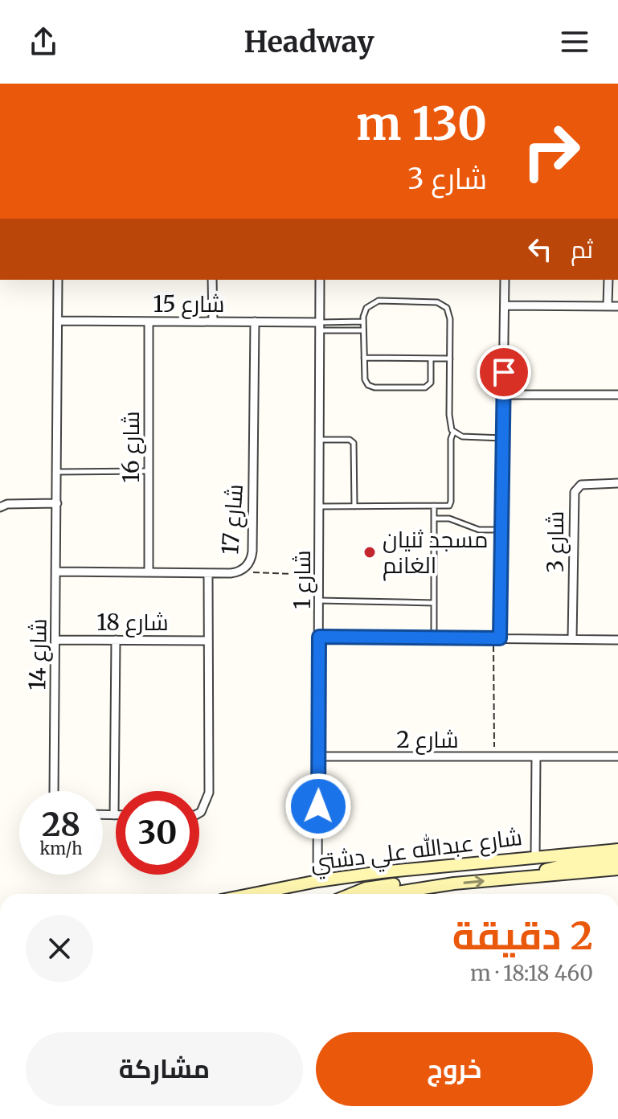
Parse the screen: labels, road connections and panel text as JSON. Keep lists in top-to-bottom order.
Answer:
{
  "streets": {
    "main road": ["شارع عبدالله علي دشتي"],
    "street": [
      "شارع 15",
      "شارع 16",
      "شارع 17",
      "شارع 3",
      "شارع 1",
      "شارع 18",
      "شارع 14",
      "شارع 2"
    ]
  },
  "crossings": [
    ["شارع 15", "شارع 16"],
    ["شارع 15", "شارع 17"],
    ["شارع 15", "شارع 1"],
    ["شارع 15", "شارع 14"],
    ["شارع 16", "شارع 17"],
    ["شارع 17", "شارع 14"],
    ["شارع 1", "شارع 2"],
    ["شارع 1", "شارع عبدالله علي دشتي"],
    ["شارع 18", "شارع 14"]
  ],
  "places": ["مسجد ثنيان الغانم"],
  "page": {
    "header": "Headway",
    "turn": ["130 m", "شارع 3"],
    "then": "ثم",
    "speed": "28 km/h",
    "limit": "30",
    "heading": ["2 دقيقة", "460 m · 18:18"],
    "buttons": ["خروج", "مشاركة"]
  }
}
